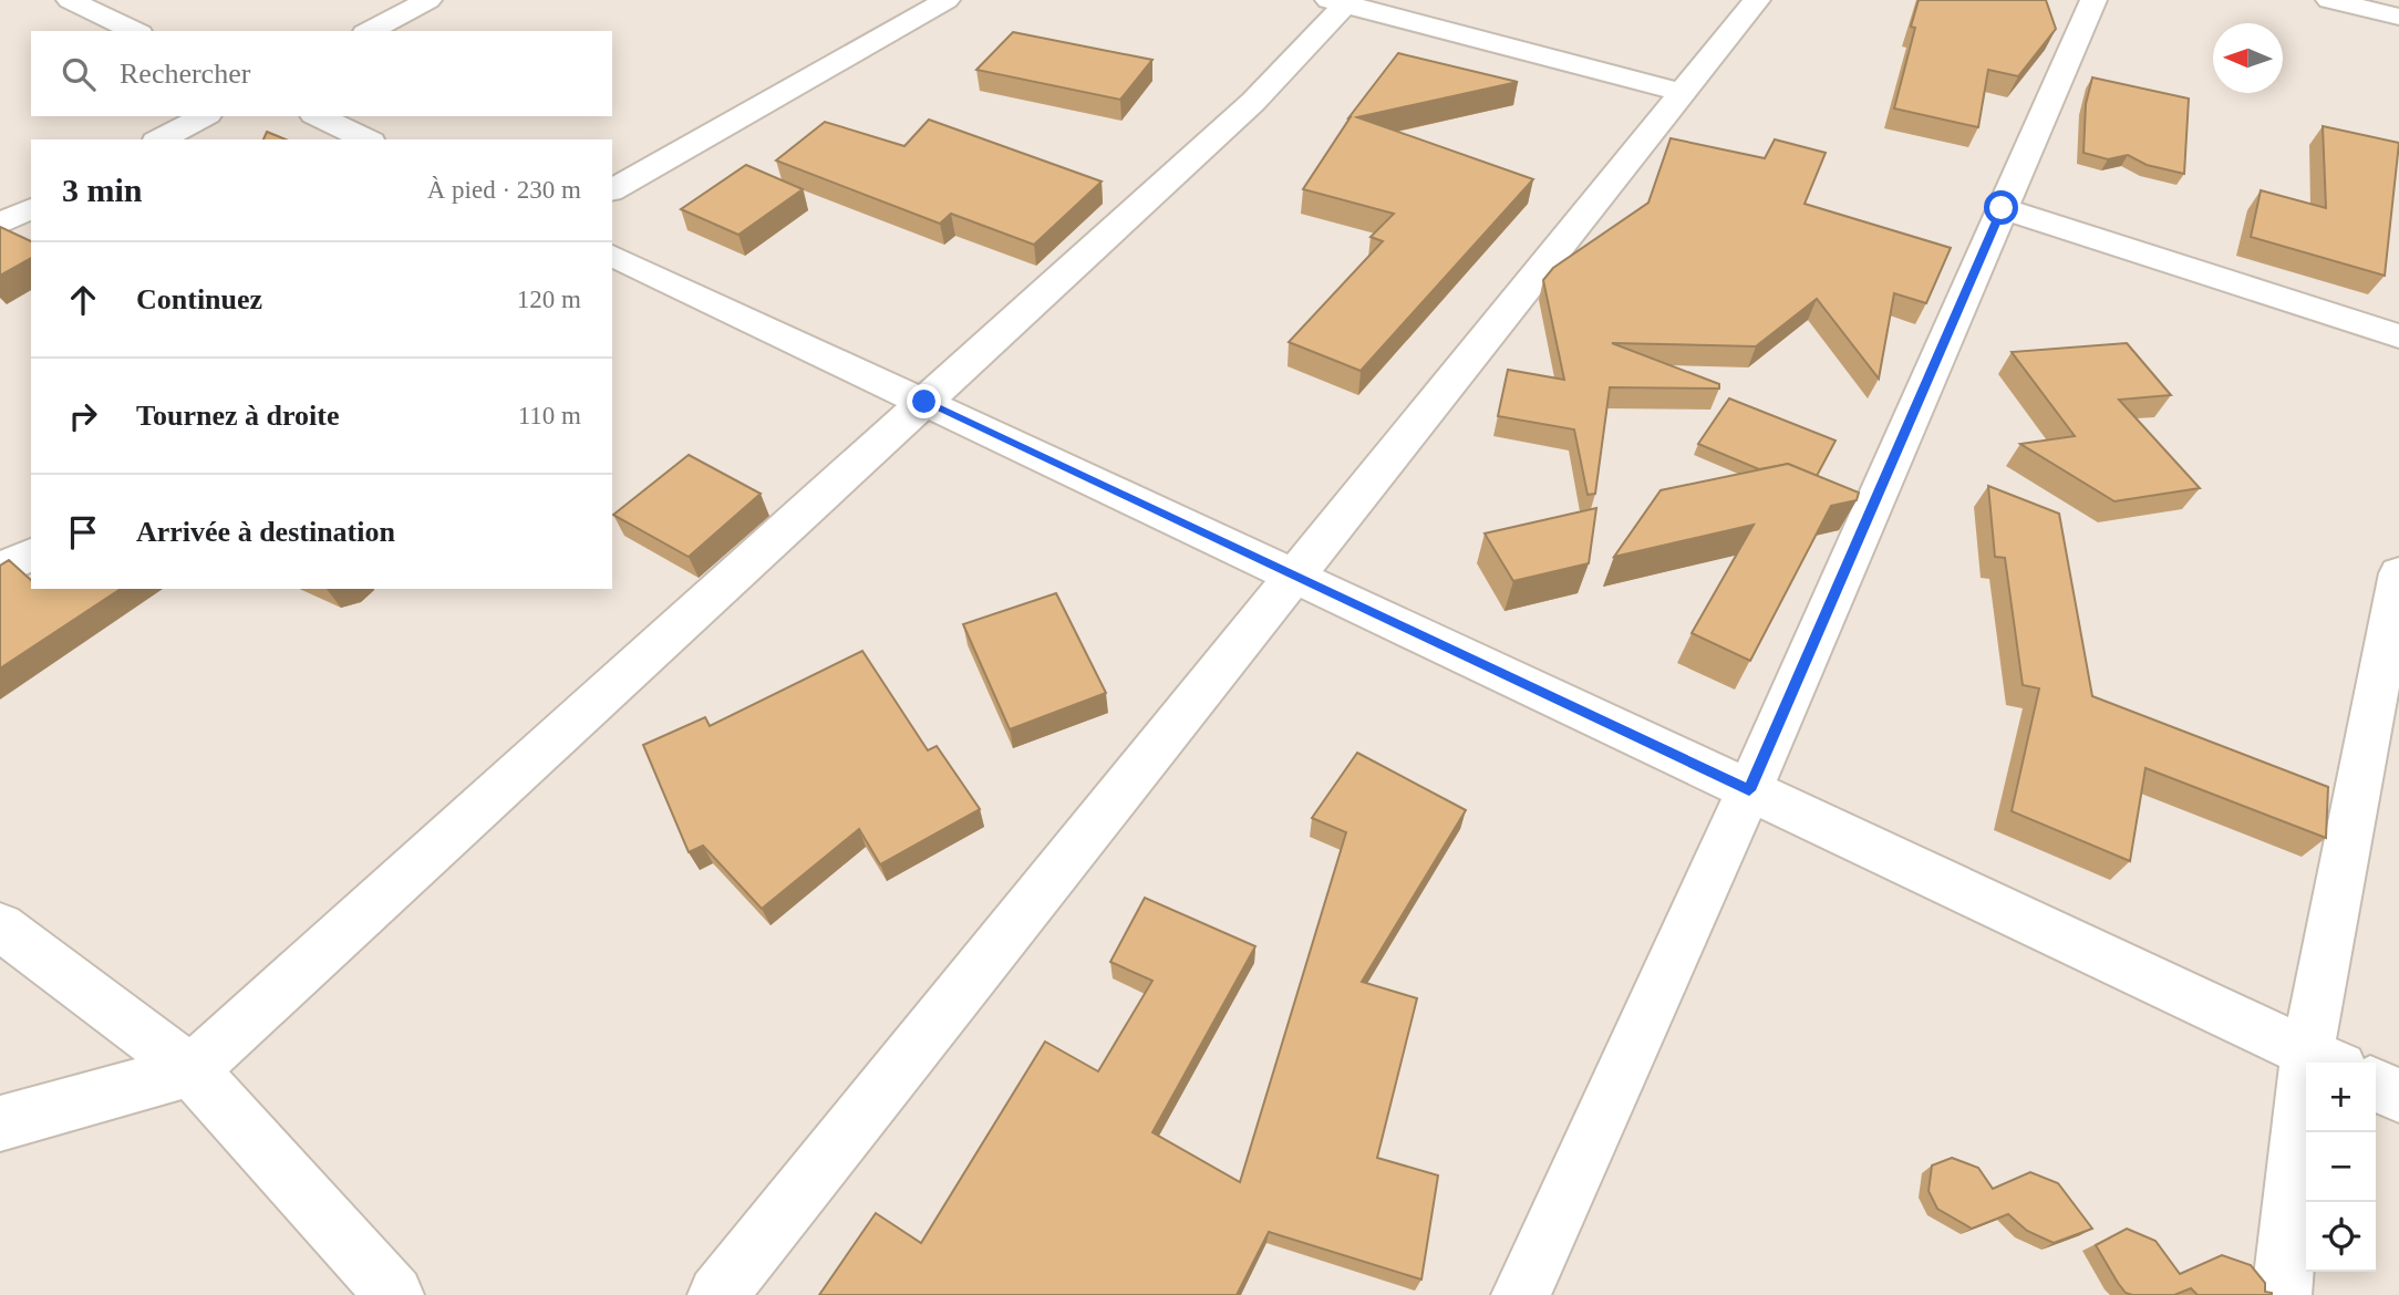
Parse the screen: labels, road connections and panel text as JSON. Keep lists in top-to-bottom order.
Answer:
{
  "north": "left",
  "page": {
    "search": "Rechercher",
    "heading": ["3 min", "À pied · 230 m"],
    "list": [
      ["Continuez", "120 m"],
      ["Tournez à droite", "110 m"],
      "Arrivée à destination"
    ],
    "map_buttons": ["+", "−"]
  }
}
